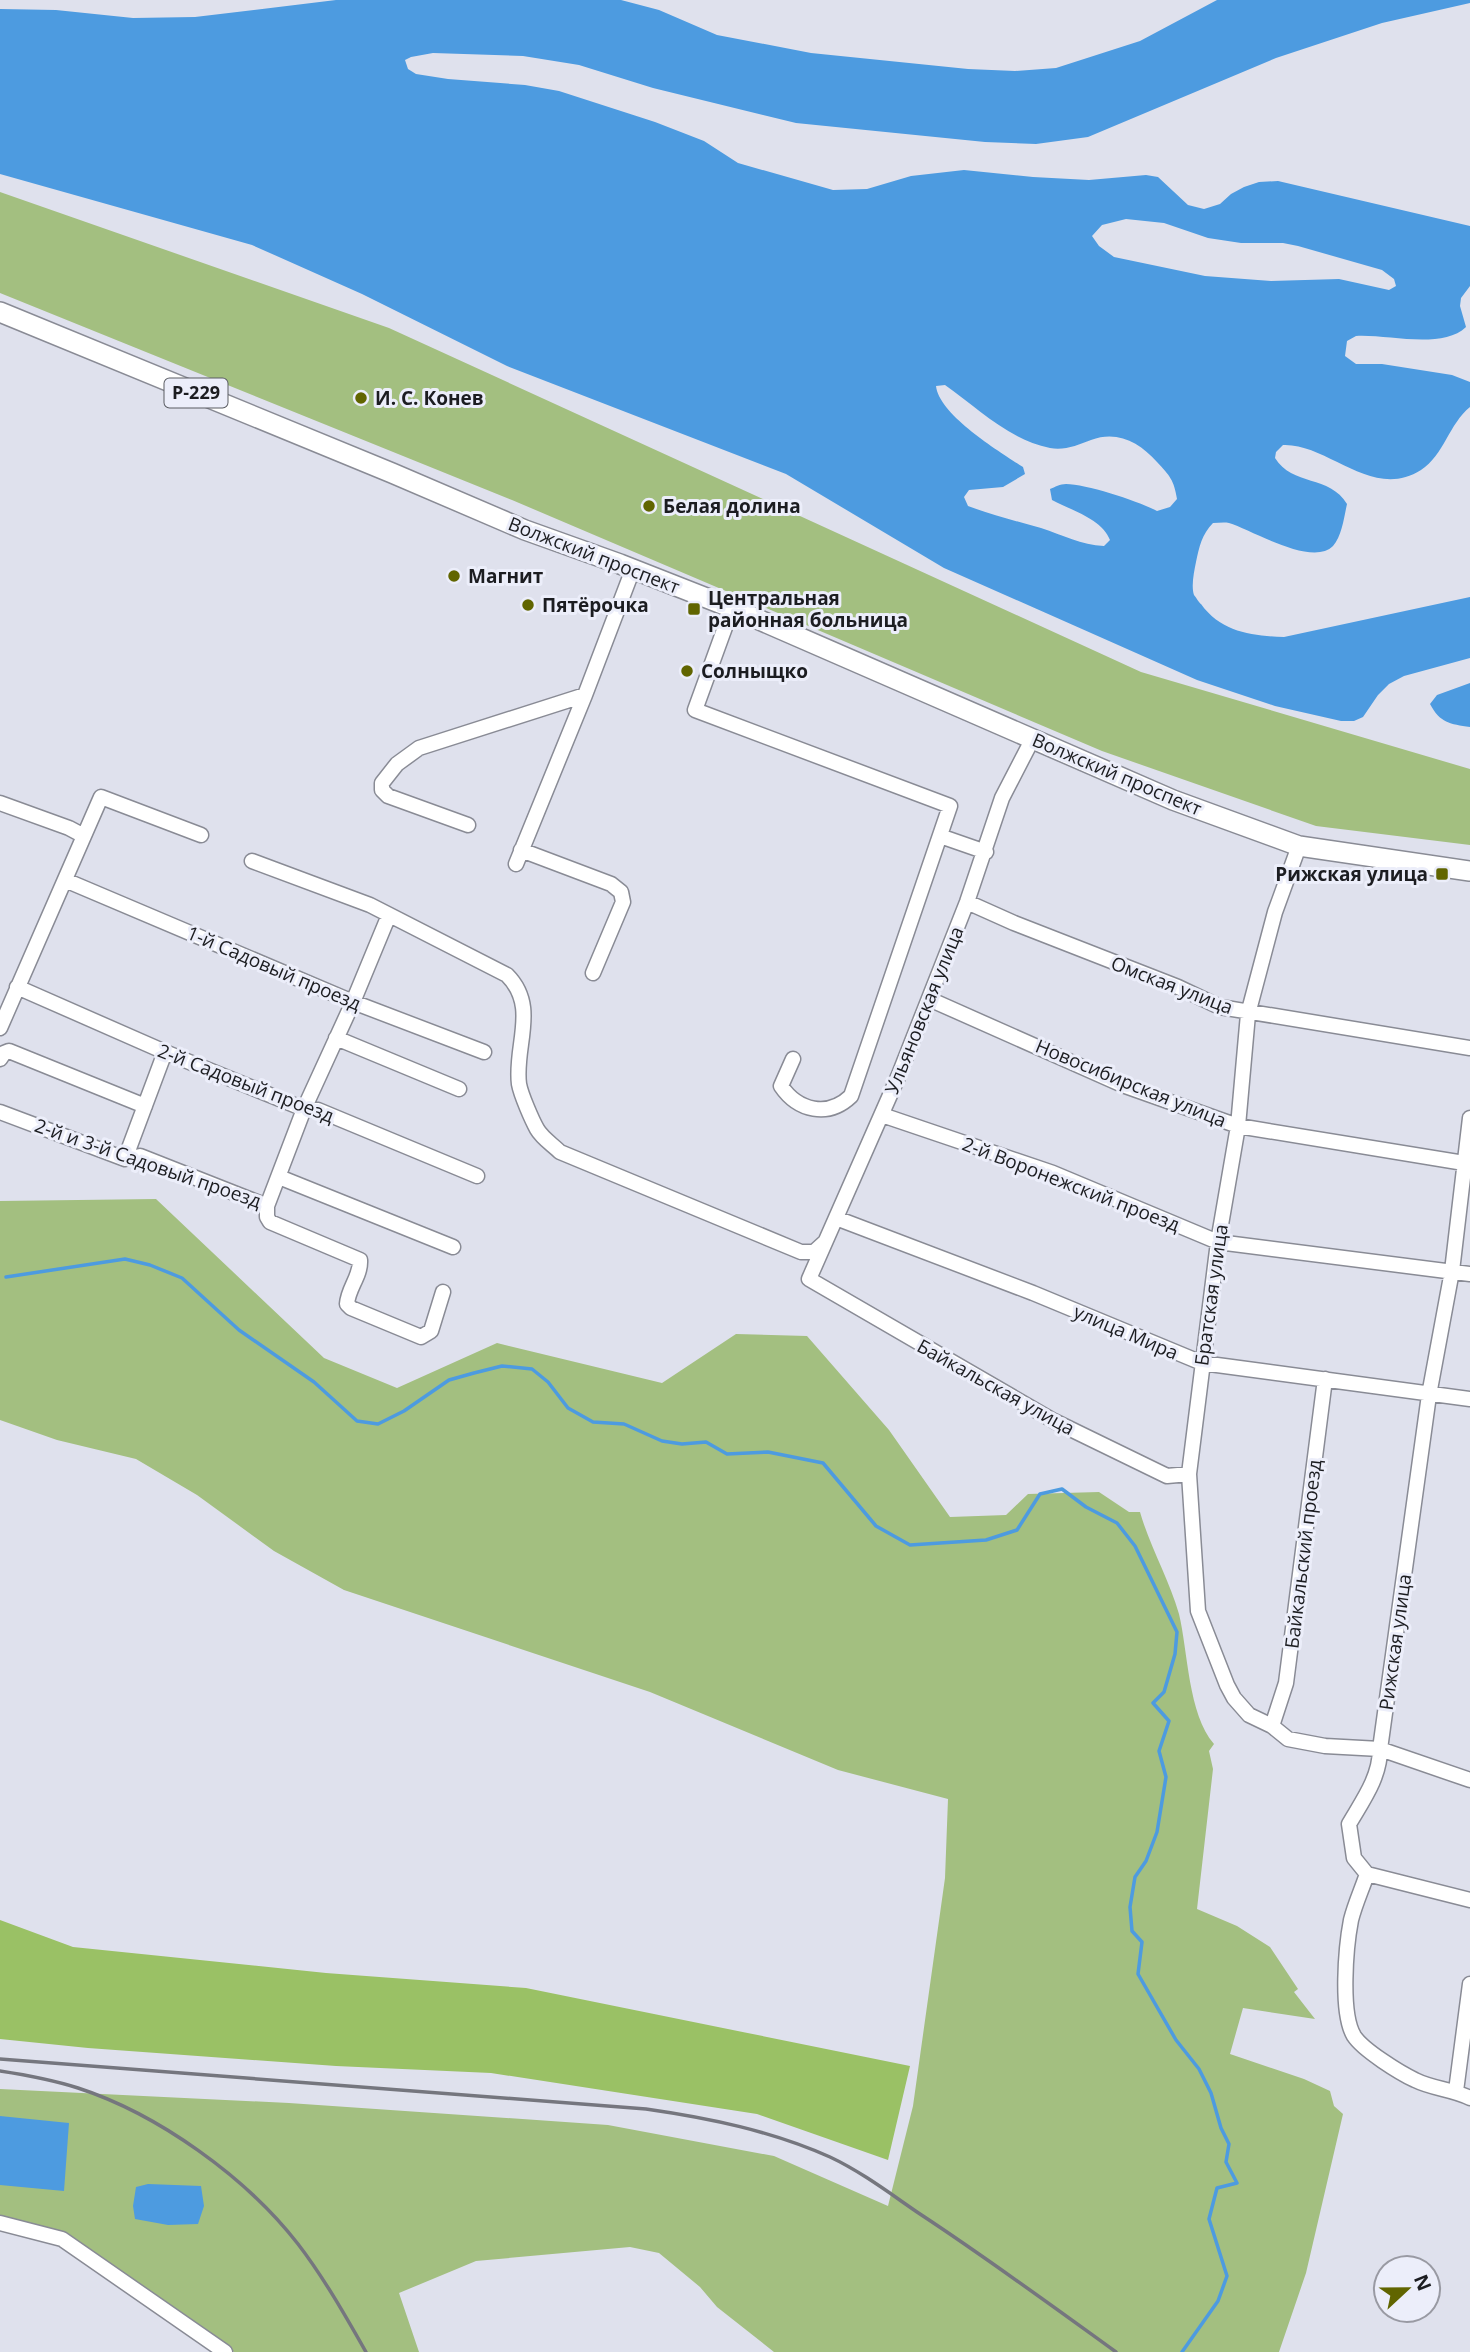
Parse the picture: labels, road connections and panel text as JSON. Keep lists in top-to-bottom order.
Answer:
{
  "streets": {
    "main road": ["Р-229", "Волжский проспект"],
    "street": [
      "1-й Садовый проезд",
      "Омская улица",
      "Ульяновская улица",
      "2-й Садовый проезд",
      "Новосибирская улица",
      "2-й и 3-й Садовый проезд",
      "2-й Воронежский проезд",
      "Братская улица",
      "улица Мира",
      "Байкальская улица",
      "Байкальский проезд",
      "Рижская улица"
    ]
  },
  "crossings": [
    ["Волжский проспект", "Ульяновская улица"],
    ["Волжский проспект", "Братская улица"],
    ["1-й Садовый проезд", "2-й и 3-й Садовый проезд"],
    ["Омская улица", "Ульяновская улица"],
    ["Омская улица", "Братская улица"],
    ["Ульяновская улица", "Новосибирская улица"],
    ["Ульяновская улица", "2-й Воронежский проезд"],
    ["Ульяновская улица", "улица Мира"],
    ["Ульяновская улица", "Байкальская улица"],
    ["2-й Садовый проезд", "2-й и 3-й Садовый проезд"],
    ["Новосибирская улица", "Братская улица"],
    ["Новосибирская улица", "Рижская улица"],
    ["2-й Воронежский проезд", "Братская улица"],
    ["2-й Воронежский проезд", "Рижская улица"],
    ["Братская улица", "улица Мира"],
    ["Братская улица", "Байкальская улица"],
    ["Братская улица", "Байкальский проезд"],
    ["улица Мира", "Байкальский проезд"],
    ["улица Мира", "Рижская улица"]
  ],
  "places": {
    "other": [
      "И. С. Конев",
      "Белая долина",
      "Магнит",
      "Пятёрочка",
      "Солныщко"
    ],
    "transit": ["Центральная районная больница", "Рижская улица"]
  },
  "north": "right"
}
